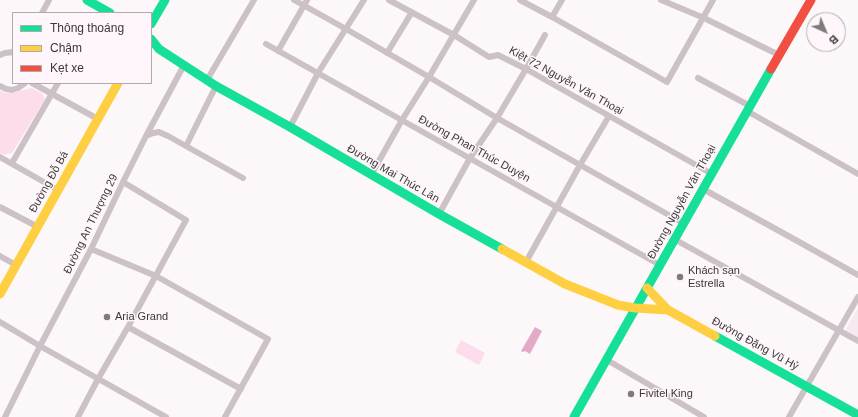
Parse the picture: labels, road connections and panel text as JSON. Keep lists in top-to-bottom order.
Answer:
{
  "streets": {
    "street": [
      "Kiệt 72 Nguyễn Văn Thoại",
      "Đường Phan Thúc Duyện",
      "Đường Mai Thúc Lân",
      "Đường Đỗ Bá",
      "Đường Nguyễn Văn Thoại",
      "Đường An Thượng 29",
      "Đường Đặng Vũ Hỷ"
    ]
  },
  "crossings": [
    ["Kiệt 72 Nguyễn Văn Thoại", "Đường Nguyễn Văn Thoại"],
    ["Đường Phan Thúc Duyện", "Đường Nguyễn Văn Thoại"],
    ["Đường Mai Thúc Lân", "Đường Nguyễn Văn Thoại"],
    ["Đường Mai Thúc Lân", "Đường An Thượng 29"],
    ["Đường Mai Thúc Lân", "Đường Đặng Vũ Hỷ"],
    ["Đường Nguyễn Văn Thoại", "Đường Đặng Vũ Hỷ"]
  ],
  "places": ["Khách sạn Estrella", "Aria Grand", "Fivitel King"],
  "legend": ["Thông thoáng", "Chậm", "Kẹt xe"],
  "north": "bottom right"
}
